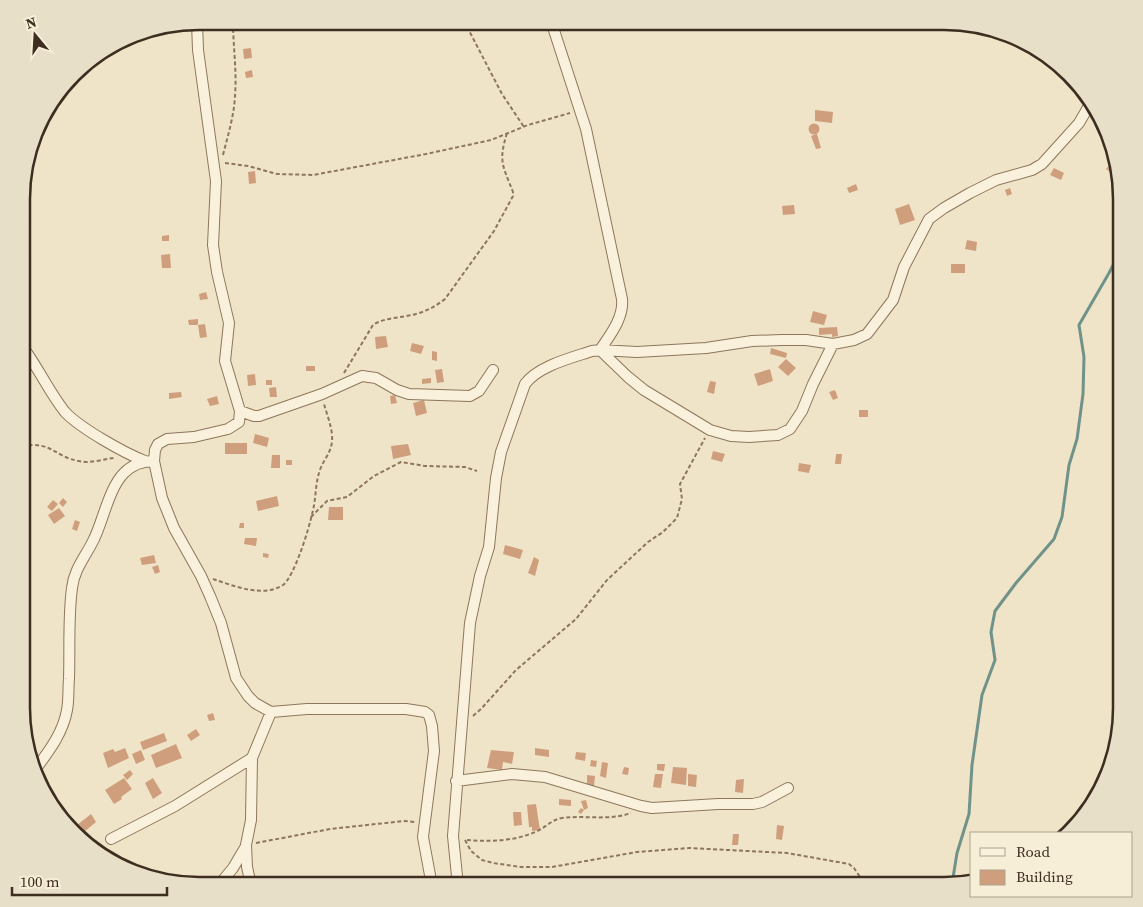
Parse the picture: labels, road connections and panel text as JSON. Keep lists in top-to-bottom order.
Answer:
{
  "legend": ["Road", "Building"],
  "scale_bar": "100 m",
  "north": "top"
}
